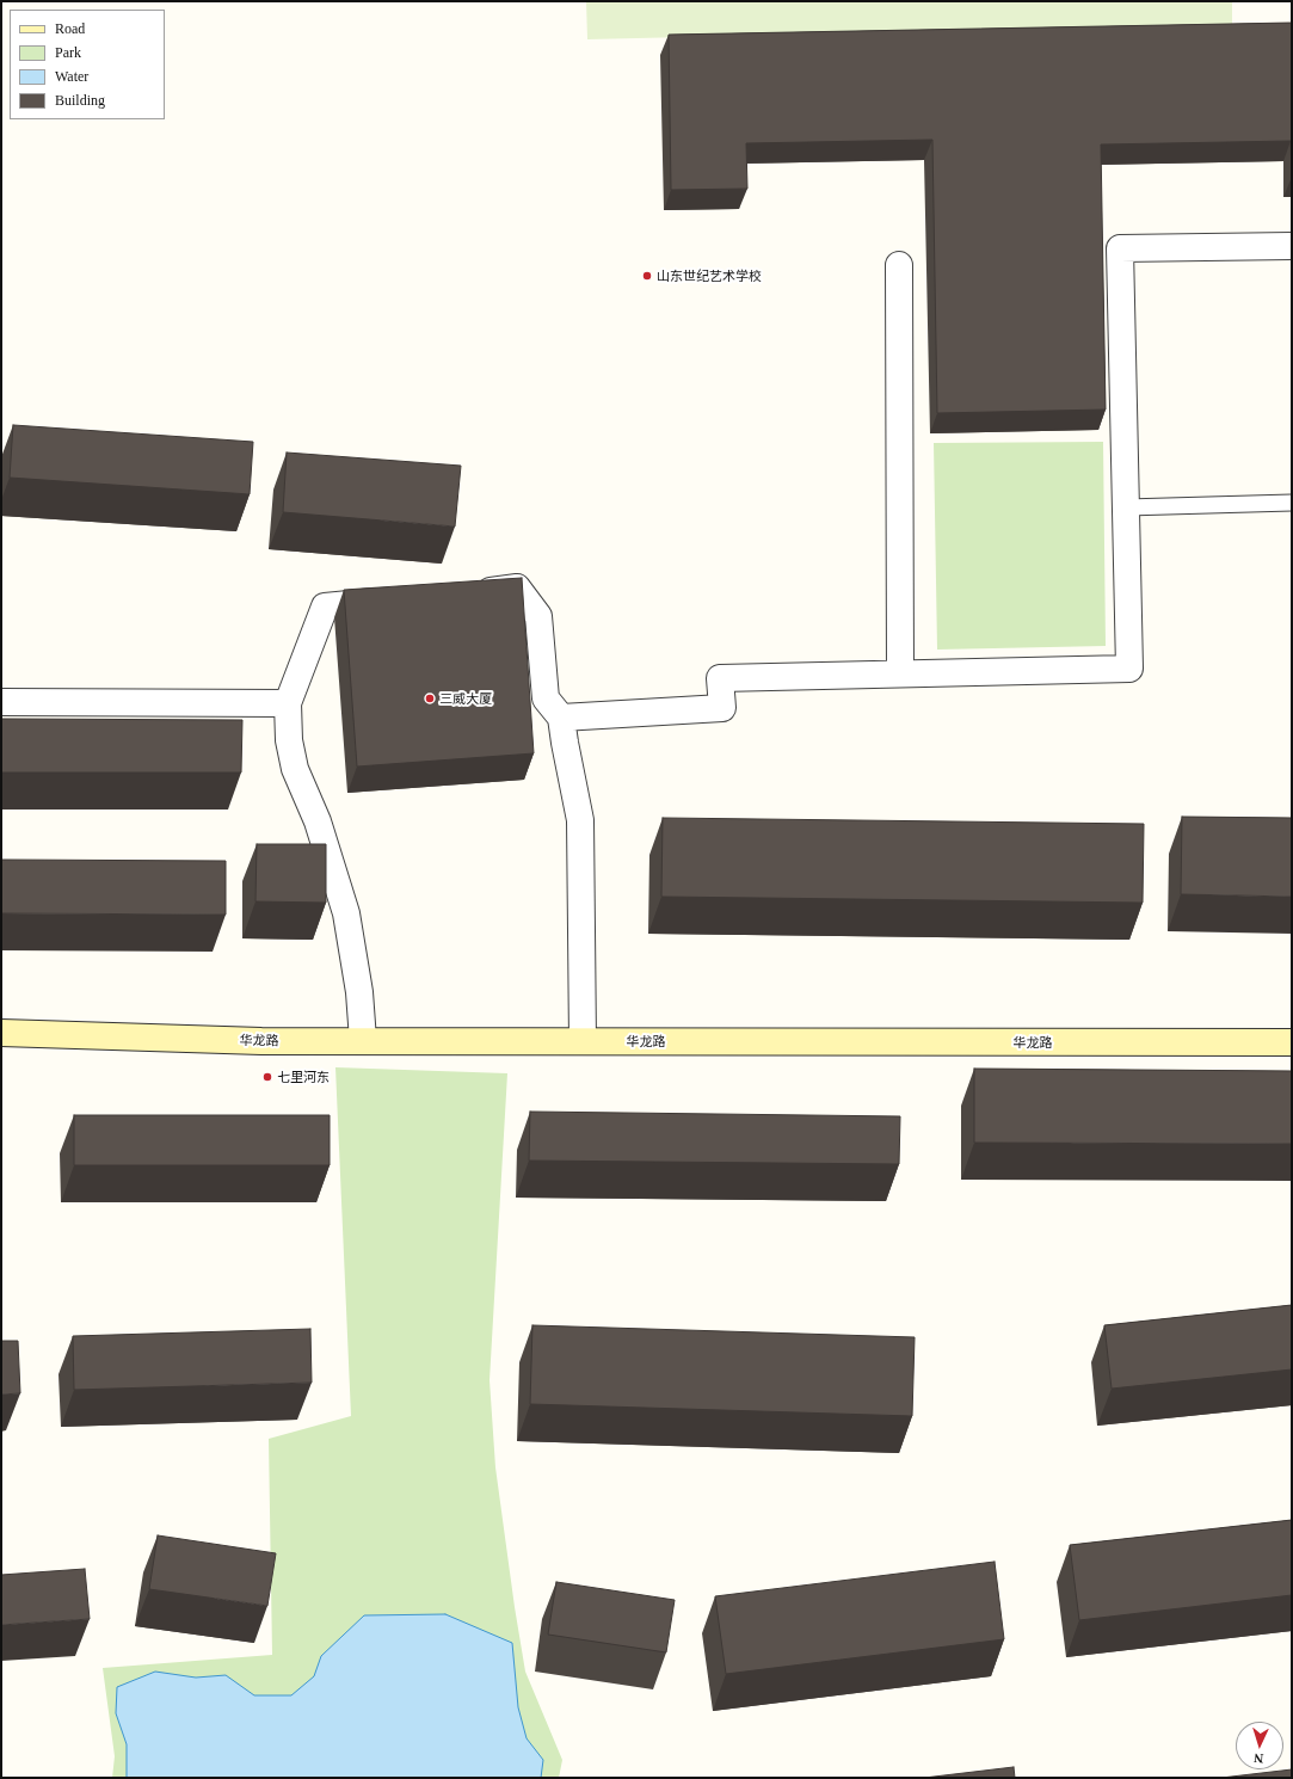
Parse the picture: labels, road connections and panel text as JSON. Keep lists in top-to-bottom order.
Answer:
{
  "streets": {
    "main road": ["华龙路"]
  },
  "places": ["山东世纪艺术学校", "三威大厦", "七里河东"],
  "legend": [
    "Road",
    "Park",
    "Water",
    "Building"
  ],
  "north": "bottom"
}
